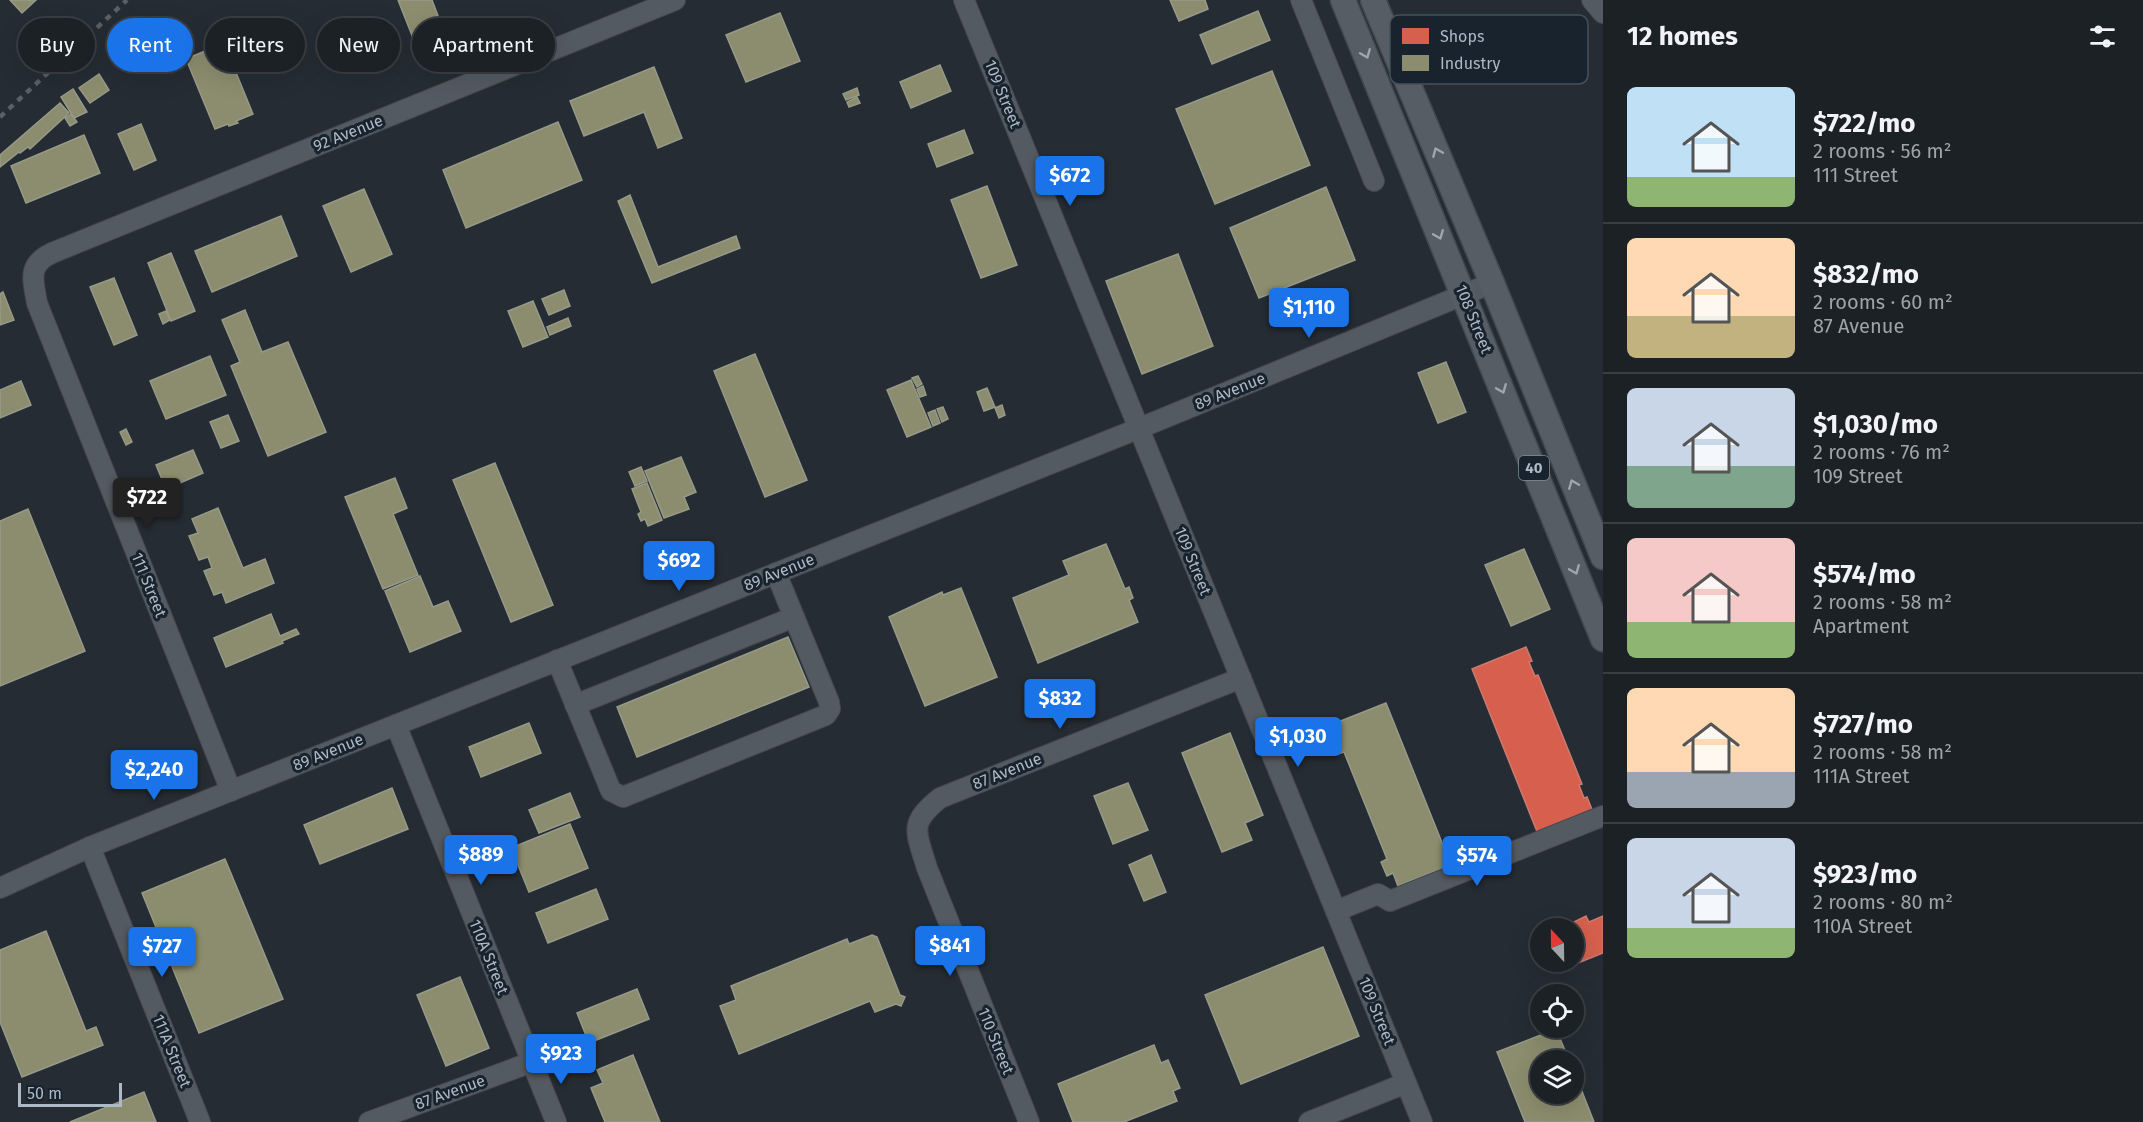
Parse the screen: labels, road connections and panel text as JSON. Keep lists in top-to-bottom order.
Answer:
{
  "streets": {
    "main road": ["108 Street", "40"],
    "street": [
      "109 Street",
      "92 Avenue",
      "89 Avenue",
      "111 Street",
      "87 Avenue",
      "110A Street",
      "110 Street",
      "111A Street"
    ]
  },
  "crossings": [
    ["109 Street", "89 Avenue"],
    ["109 Street", "87 Avenue"],
    ["92 Avenue", "111 Street"],
    ["108 Street", "89 Avenue"],
    ["89 Avenue", "111 Street"],
    ["89 Avenue", "110A Street"],
    ["89 Avenue", "111A Street"],
    ["87 Avenue", "110A Street"],
    ["87 Avenue", "110 Street"]
  ],
  "legend": ["Shops", "Industry"],
  "scale_bar": "50 m",
  "north": "top",
  "page": {
    "heading": "12 homes",
    "chip": [
      "Buy",
      "Rent",
      "Filters",
      "New",
      "Apartment"
    ],
    "list": [
      {
        "name": "$722/mo",
        "note": "2 rooms · 56 m² · 111 Street"
      },
      {
        "name": "$832/mo",
        "note": "2 rooms · 60 m² · 87 Avenue"
      },
      {
        "name": "$1,030/mo",
        "note": "2 rooms · 76 m² · 109 Street"
      },
      {
        "name": "$574/mo",
        "note": "2 rooms · 58 m² · Apartment"
      },
      {
        "name": "$727/mo",
        "note": "2 rooms · 58 m² · 111A Street"
      },
      {
        "name": "$923/mo",
        "note": "2 rooms · 80 m² · 110A Street"
      }
    ],
    "price": [
      "$672",
      "$1,110",
      "$722",
      "$692",
      "$832",
      "$1,030",
      "$2,240",
      "$889",
      "$574",
      "$841",
      "$727",
      "$923"
    ],
    "scale": "50 m"
  }
}
